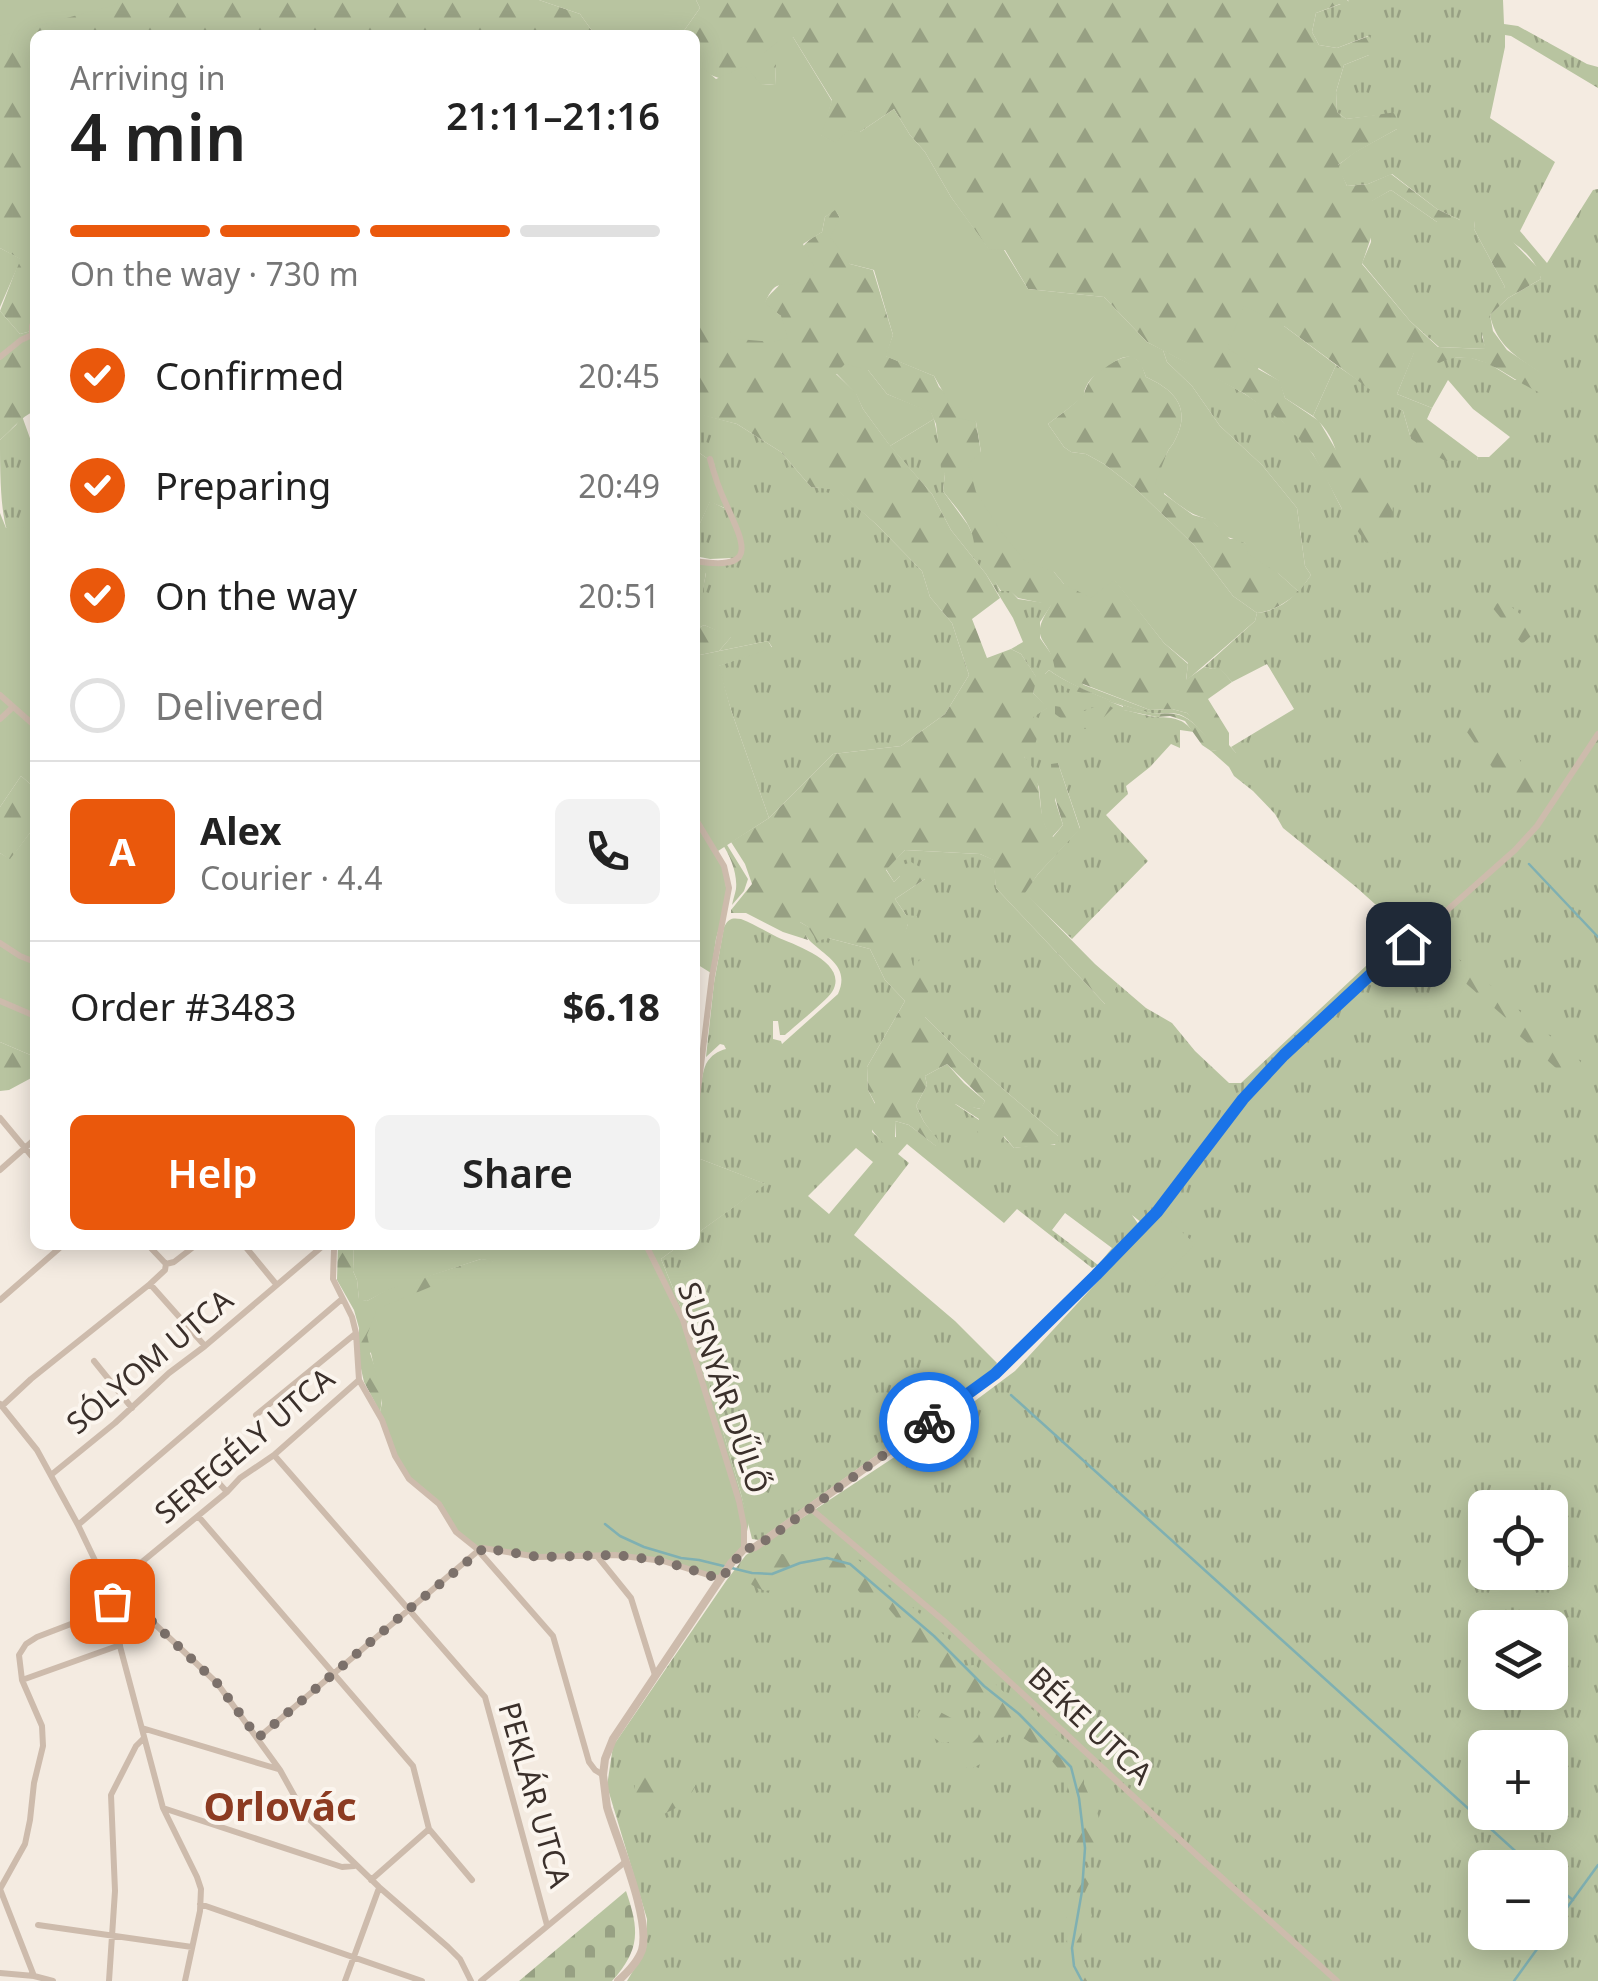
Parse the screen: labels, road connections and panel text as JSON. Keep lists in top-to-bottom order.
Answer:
{
  "streets": {
    "street": [
      "SÓLYOM UTCA",
      "SUSNYÁR DŰLŐ",
      "SEREGÉLY UTCA",
      "BÉKE UTCA",
      "PEKLÁR UTCA"
    ]
  },
  "crossings": [
    ["SEREGÉLY UTCA", "PEKLÁR UTCA"]
  ],
  "districts": ["Orlovác"],
  "page": {
    "heading": ["4 min", "Arriving in", "21:11–21:16"],
    "panel": [
      "Alex",
      "Courier · 4.4",
      "Order #3483",
      "$6.18"
    ],
    "bar": "On the way · 730 m",
    "list": [
      ["Confirmed", "20:45"],
      ["Preparing", "20:49"],
      ["On the way", "20:51"],
      "Delivered"
    ],
    "round": "A",
    "buttons": ["Help", "Share"],
    "map_buttons": ["+", "−"]
  }
}
